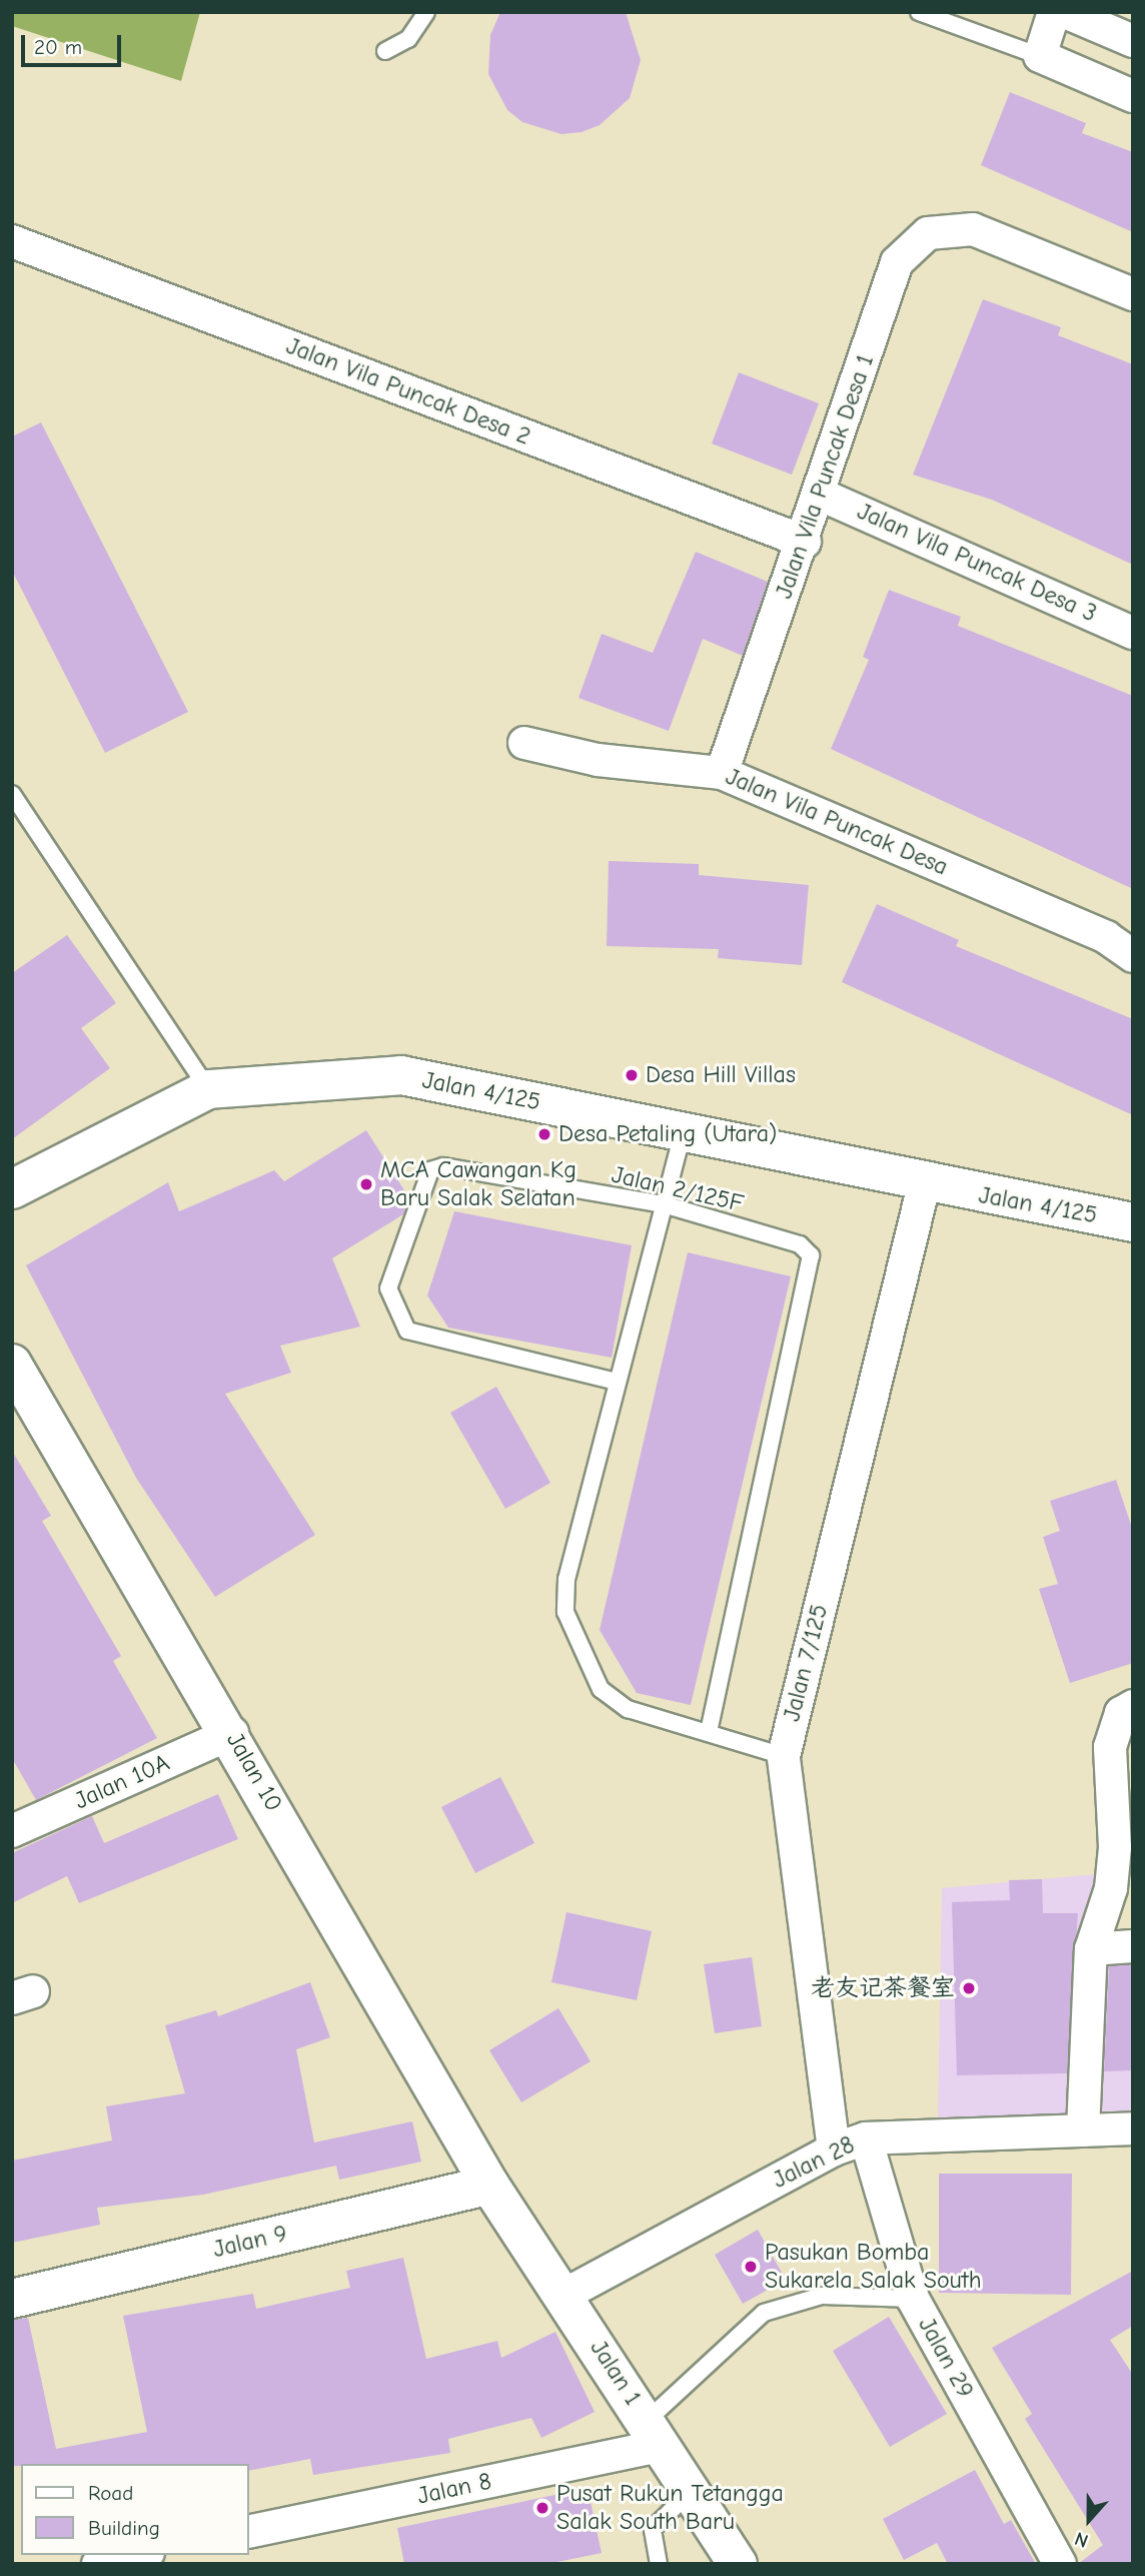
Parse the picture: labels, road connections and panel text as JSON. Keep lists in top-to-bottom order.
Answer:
{
  "streets": {
    "street": [
      "Jalan Vila Puncak Desa 2",
      "Jalan Vila Puncak Desa 1",
      "Jalan Vila Puncak Desa 3",
      "Jalan Vila Puncak Desa",
      "Jalan 4/125",
      "Jalan 7/125",
      "Jalan 10",
      "Jalan 10A",
      "Jalan 28",
      "Jalan 9",
      "Jalan 29",
      "Jalan 1",
      "Jalan 8"
    ],
    "lane": ["Jalan 2/125F"]
  },
  "crossings": [
    ["Jalan Vila Puncak Desa 2", "Jalan Vila Puncak Desa 1"],
    ["Jalan Vila Puncak Desa 1", "Jalan Vila Puncak Desa 3"],
    ["Jalan Vila Puncak Desa 1", "Jalan Vila Puncak Desa"],
    ["Jalan 4/125", "Jalan 7/125"],
    ["Jalan 7/125", "Jalan 28"],
    ["Jalan 10", "Jalan 10A"],
    ["Jalan 10", "Jalan 9"],
    ["Jalan 10", "Jalan 1"],
    ["Jalan 28", "Jalan 29"],
    ["Jalan 28", "Jalan 1"],
    ["Jalan 9", "Jalan 1"],
    ["Jalan 1", "Jalan 8"]
  ],
  "places": [
    "Desa Hill Villas",
    "Desa Petaling (Utara)",
    "MCA Cawangan Kg Baru Salak Selatan",
    "老友记茶餐室",
    "Pasukan Bomba Sukarela Salak South",
    "Pusat Rukun Tetangga Salak South Baru"
  ],
  "legend": ["Road", "Building"],
  "scale_bar": "20 m",
  "north": "bottom"
}
